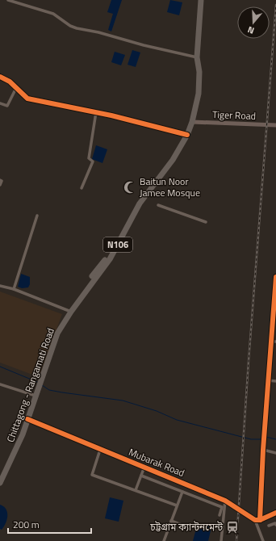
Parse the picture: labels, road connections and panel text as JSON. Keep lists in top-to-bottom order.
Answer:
{
  "streets": {
    "highway": ["N106", "Chittagong - Rangamati Road"],
    "street": ["Tiger Road", "Mubarak Road"]
  },
  "crossings": [
    ["Tiger Road", "Chittagong - Rangamati Road"],
    ["Chittagong - Rangamati Road", "Mubarak Road"]
  ],
  "places": {
    "mosque": ["Baitun Noor Jamee Mosque"],
    "station": ["চট্টগ্রাম ক্যান্টনমেন্ট"]
  },
  "scale_bar": "200 m",
  "north": "bottom"
}
